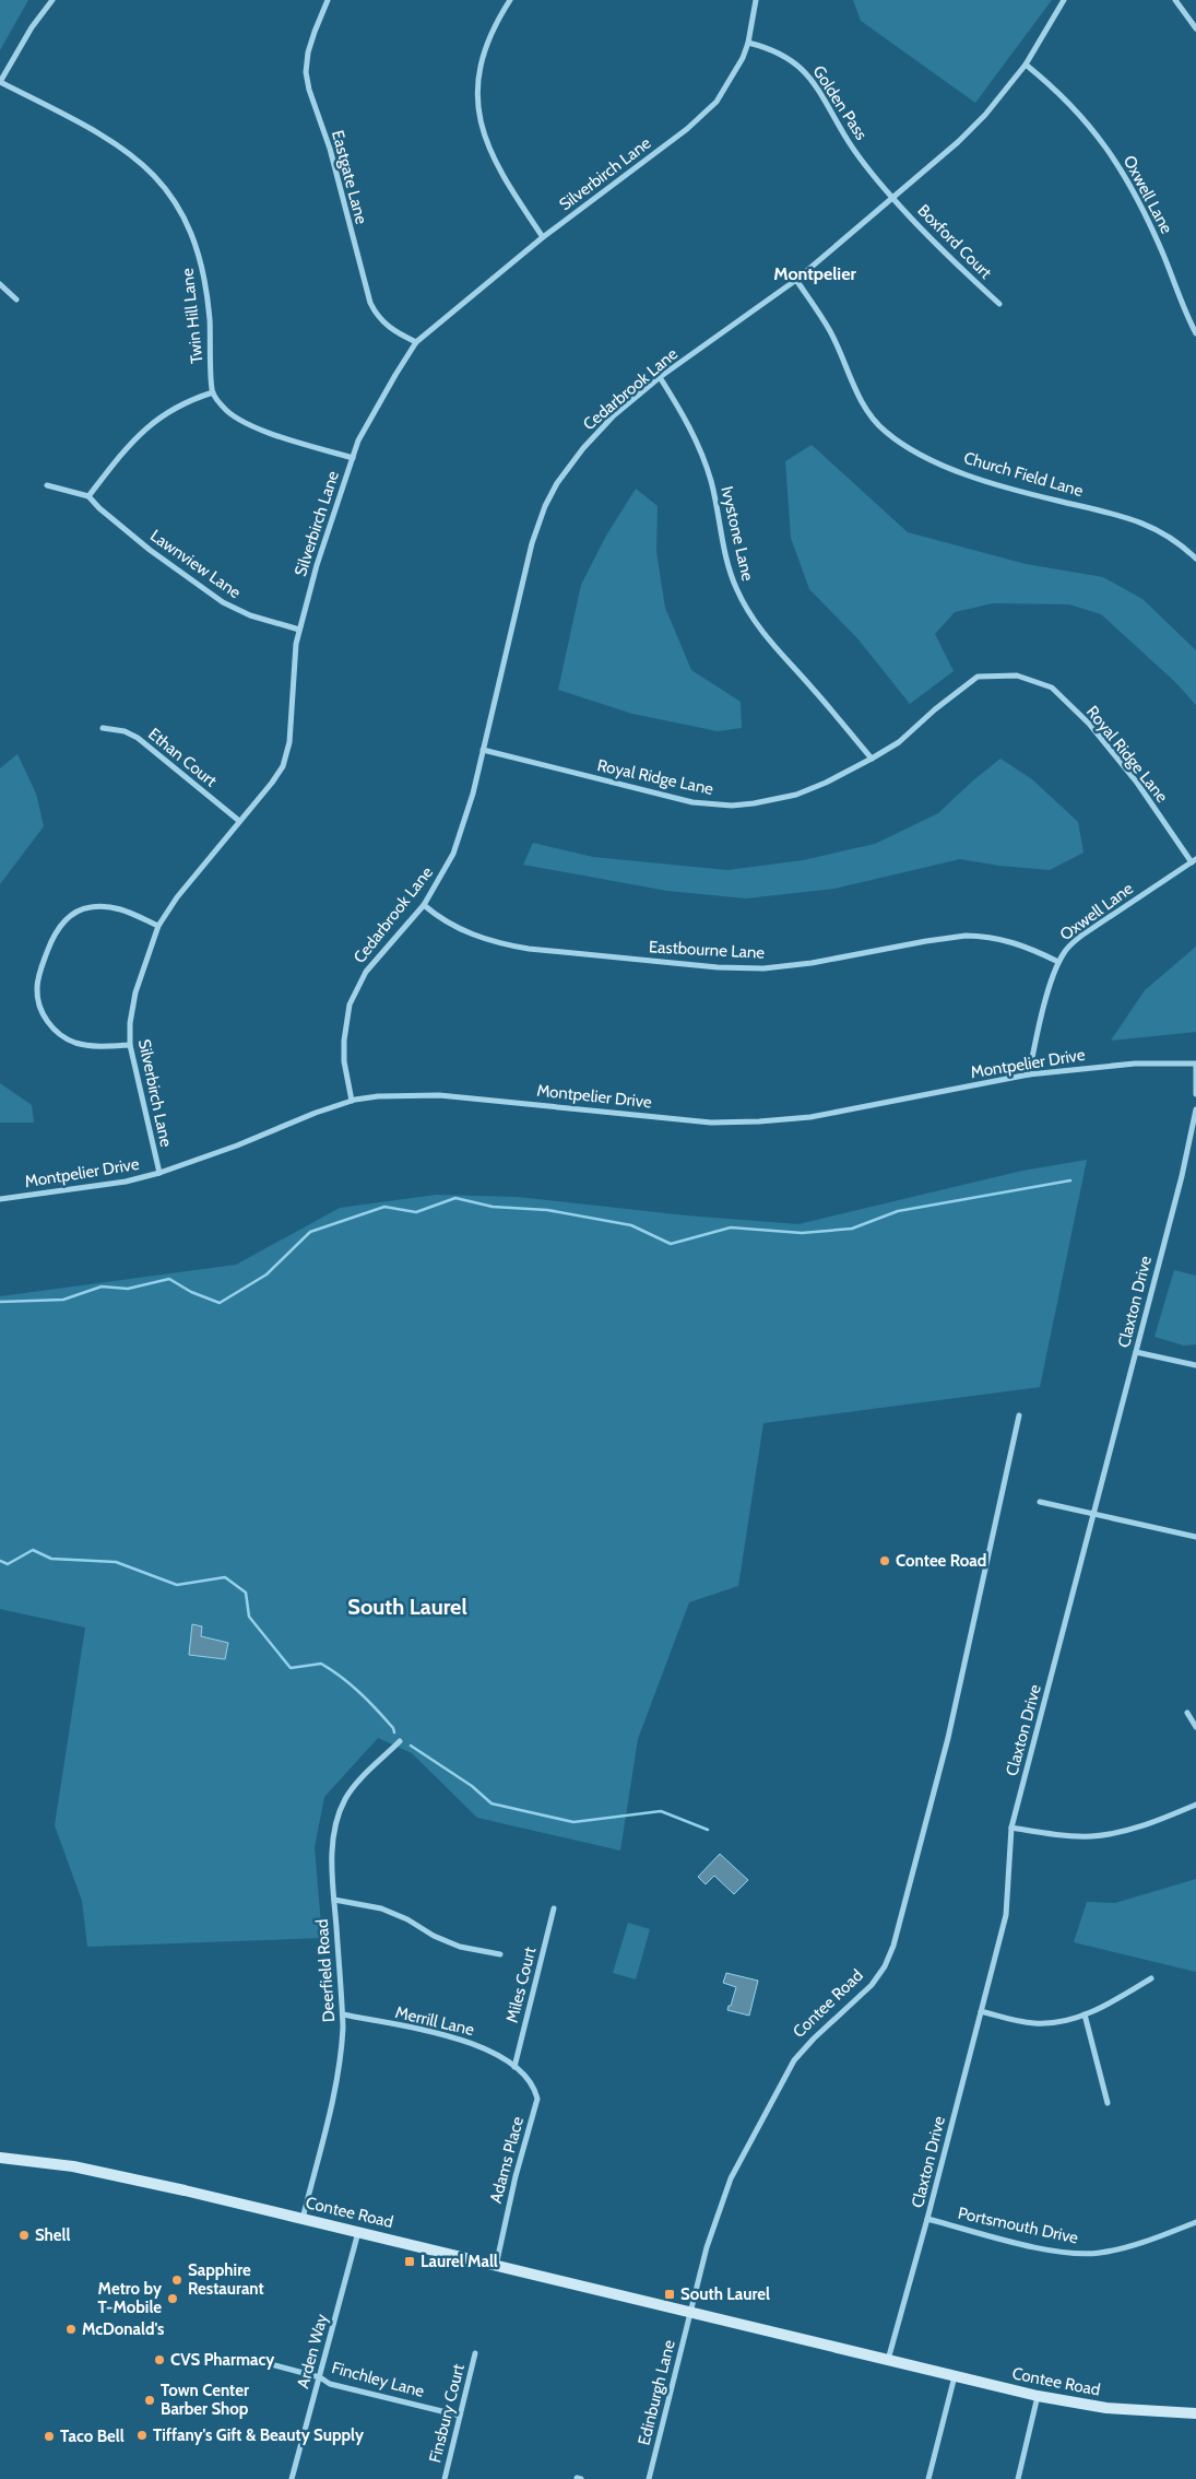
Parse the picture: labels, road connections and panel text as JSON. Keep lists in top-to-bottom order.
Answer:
{
  "streets": {
    "street": [
      "Golden Pass",
      "Silverbirch Lane",
      "Eastgate Lane",
      "Oxwell Lane",
      "Boxford Court",
      "Twin Hill Lane",
      "Cedarbrook Lane",
      "Church Field Lane",
      "Ivystone Lane",
      "Lawnview Lane",
      "Royal Ridge Lane",
      "Ethan Court",
      "Eastbourne Lane",
      "Montpelier Drive",
      "Claxton Drive",
      "Deerfield Road",
      "Miles Court",
      "Contee Road",
      "Merrill Lane",
      "Adams Place",
      "Portsmouth Drive",
      "Arden Way",
      "Finchley Lane",
      "Edinburgh Lane",
      "Finsbury Court"
    ]
  },
  "crossings": [
    ["Golden Pass", "Silverbirch Lane"],
    ["Golden Pass", "Boxford Court"],
    ["Golden Pass", "Cedarbrook Lane"],
    ["Silverbirch Lane", "Eastgate Lane"],
    ["Silverbirch Lane", "Lawnview Lane"],
    ["Silverbirch Lane", "Ethan Court"],
    ["Silverbirch Lane", "Montpelier Drive"],
    ["Oxwell Lane", "Cedarbrook Lane"],
    ["Oxwell Lane", "Royal Ridge Lane"],
    ["Oxwell Lane", "Eastbourne Lane"],
    ["Oxwell Lane", "Montpelier Drive"],
    ["Boxford Court", "Cedarbrook Lane"],
    ["Cedarbrook Lane", "Church Field Lane"],
    ["Cedarbrook Lane", "Ivystone Lane"],
    ["Cedarbrook Lane", "Royal Ridge Lane"],
    ["Cedarbrook Lane", "Eastbourne Lane"],
    ["Cedarbrook Lane", "Montpelier Drive"],
    ["Ivystone Lane", "Royal Ridge Lane"],
    ["Claxton Drive", "Contee Road"],
    ["Claxton Drive", "Portsmouth Drive"],
    ["Deerfield Road", "Contee Road"],
    ["Deerfield Road", "Merrill Lane"],
    ["Miles Court", "Merrill Lane"],
    ["Miles Court", "Adams Place"],
    ["Contee Road", "Adams Place"],
    ["Contee Road", "Arden Way"],
    ["Contee Road", "Edinburgh Lane"],
    ["Merrill Lane", "Adams Place"],
    ["Arden Way", "Finchley Lane"],
    ["Finchley Lane", "Finsbury Court"]
  ],
  "districts": ["Montpelier", "South Laurel"],
  "places": {
    "other": [
      "Contee Road",
      "Shell",
      "Sapphire Restaurant",
      "Metro by T-Mobile",
      "McDonald's",
      "CVS Pharmacy",
      "Town Center Barber Shop",
      "Tiffany's Gift & Beauty Supply",
      "Taco Bell"
    ],
    "transit": ["Laurel Mall", "South Laurel"]
  }
}
